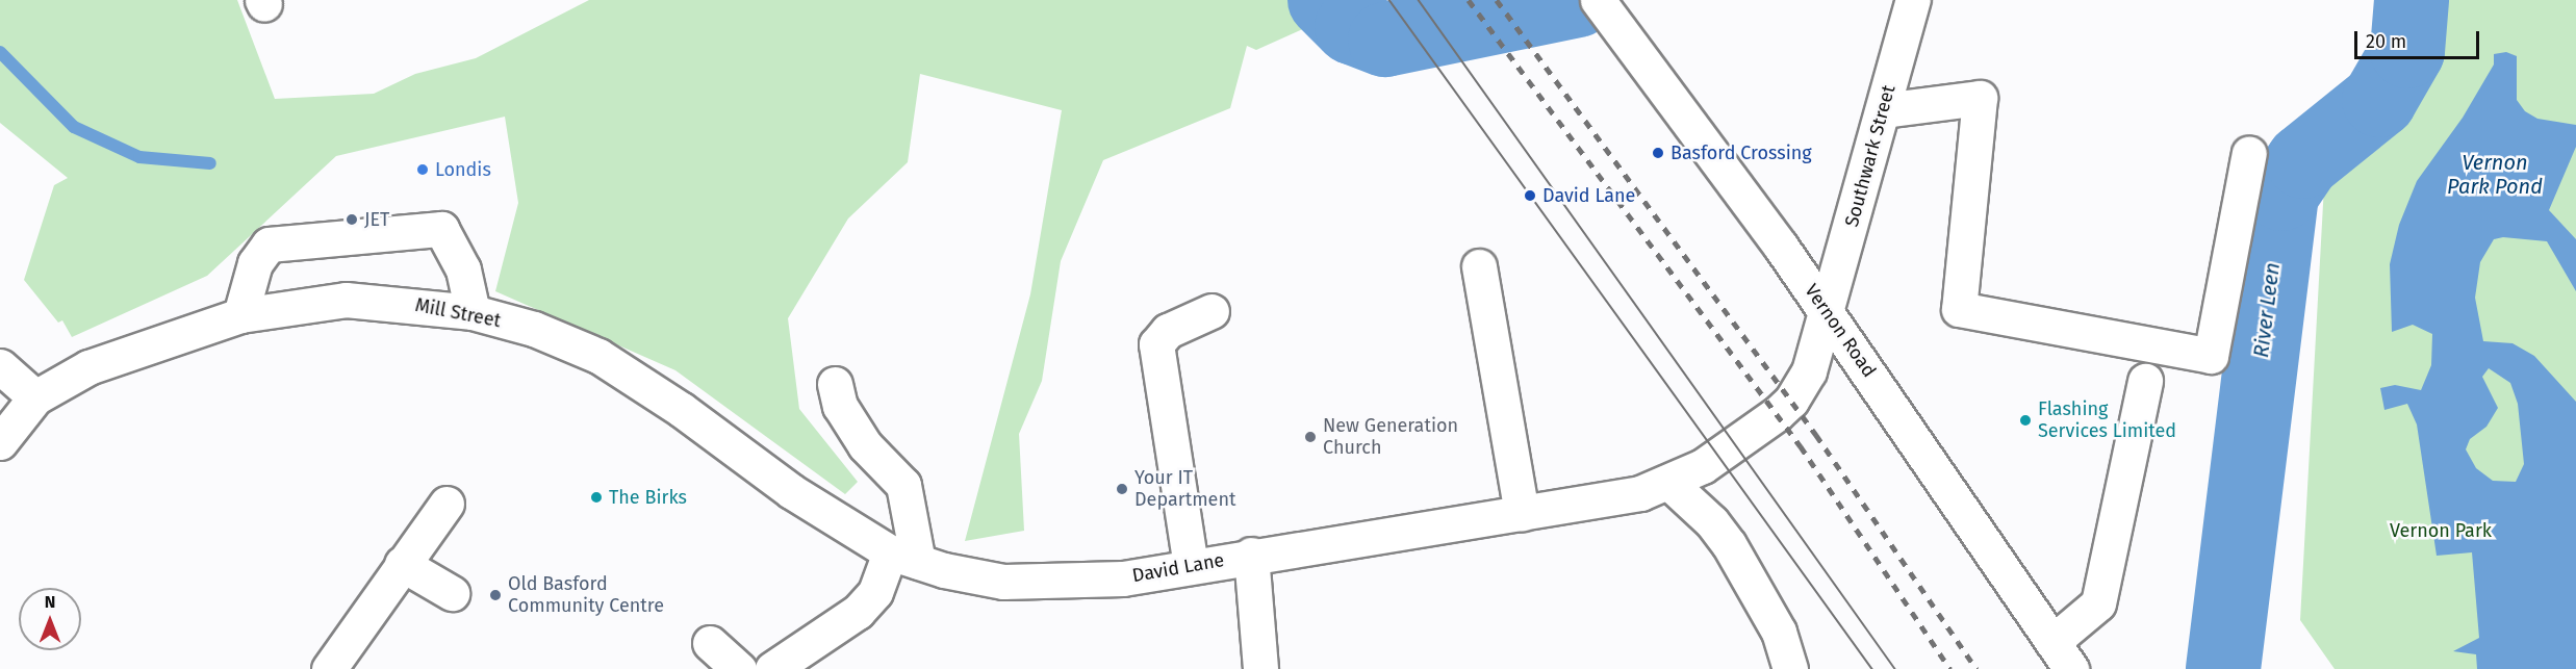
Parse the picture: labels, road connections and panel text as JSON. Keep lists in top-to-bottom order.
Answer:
{
  "streets": {
    "main road": [
      "Southwark Street",
      "Mill Street",
      "Vernon Road",
      "David Lane"
    ]
  },
  "crossings": [
    ["Southwark Street", "Vernon Road"],
    ["Southwark Street", "David Lane"],
    ["Mill Street", "David Lane"],
    ["Vernon Road", "David Lane"]
  ],
  "water": ["Vernon Park Pond", "River Leen"],
  "parks": ["Vernon Park"],
  "places": [
    "Basford Crossing",
    "Londis",
    "David Lane",
    "JET",
    "Flashing Services Limited",
    "New Generation Church",
    "Your IT Department",
    "The Birks",
    "Old Basford Community Centre"
  ],
  "scale_bar": "20 m",
  "north": "top"
}
